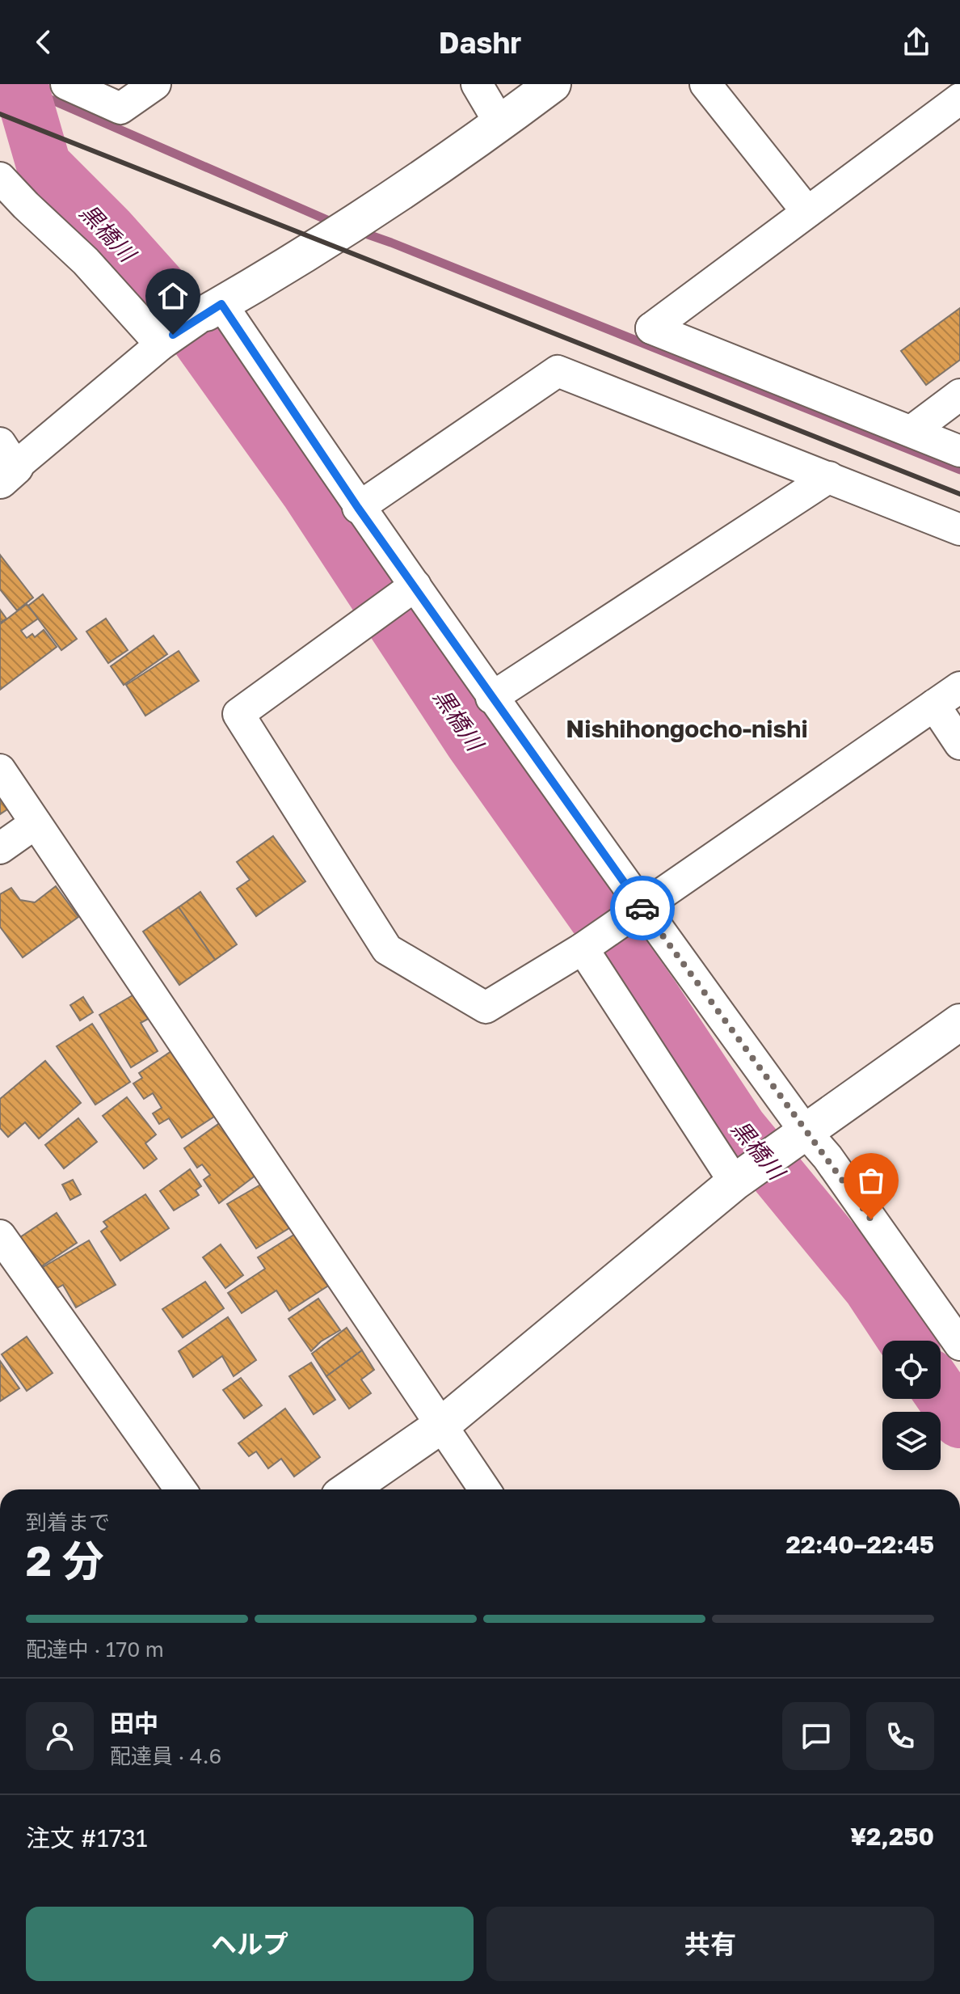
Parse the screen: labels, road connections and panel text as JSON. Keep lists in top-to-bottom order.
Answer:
{
  "districts": ["Nishihongocho-nishi"],
  "water": ["黒橋川"],
  "page": {
    "header": "Dashr",
    "heading": ["2 分", "到着まで", "22:40–22:45"],
    "panel": [
      "田中",
      "配達員 · 4.6",
      "注文 #1731",
      "¥2,250"
    ],
    "bar": "配達中 · 170 m",
    "buttons": ["ヘルプ", "共有"]
  }
}
